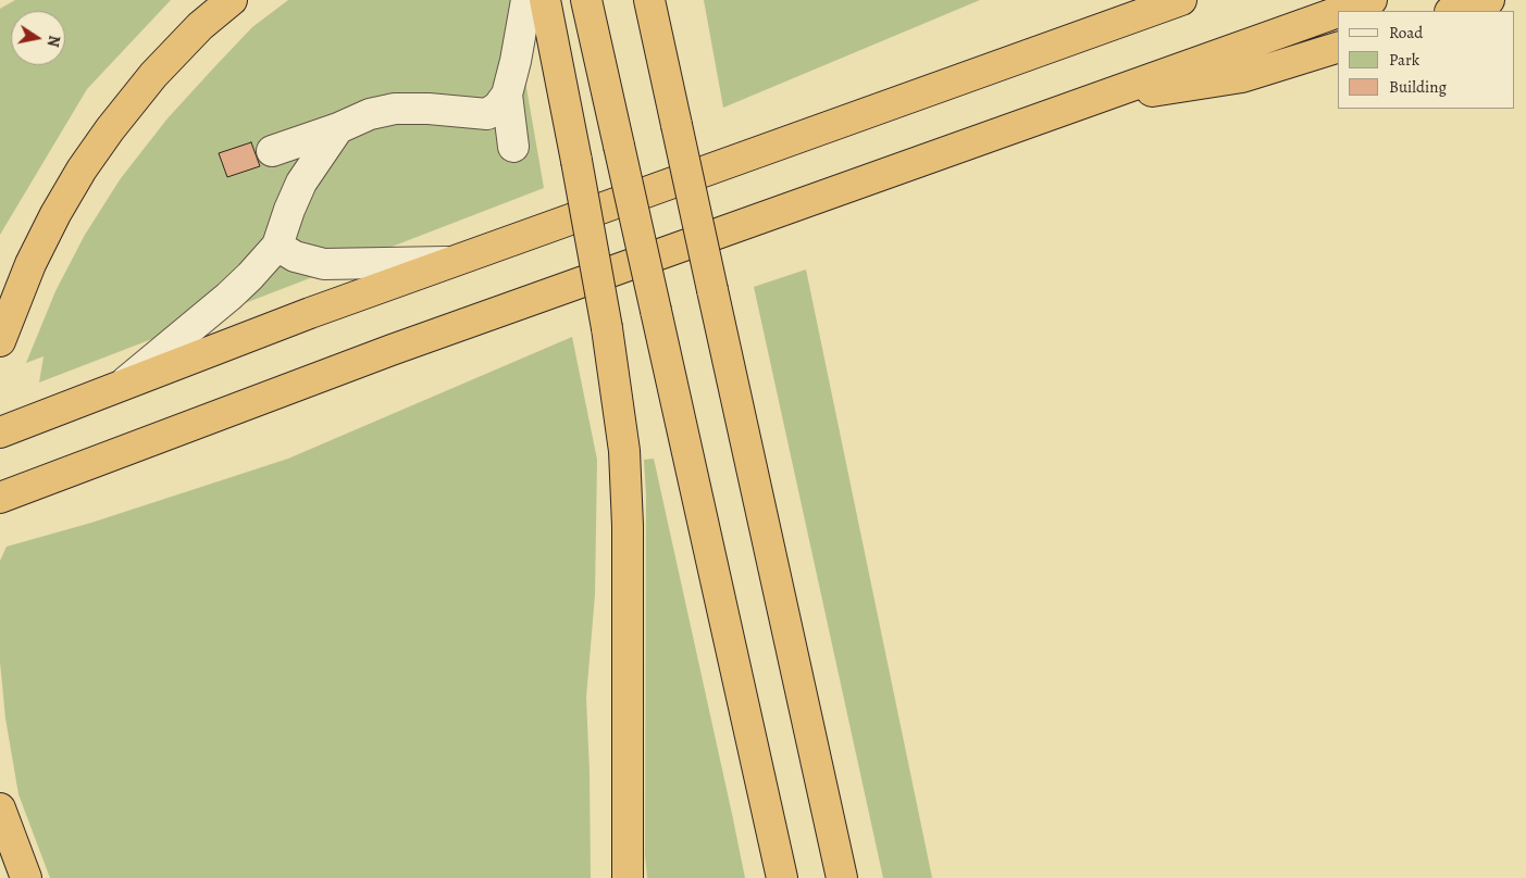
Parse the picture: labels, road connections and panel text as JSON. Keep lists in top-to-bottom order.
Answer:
{
  "legend": ["Road", "Park", "Building"],
  "north": "right"
}
